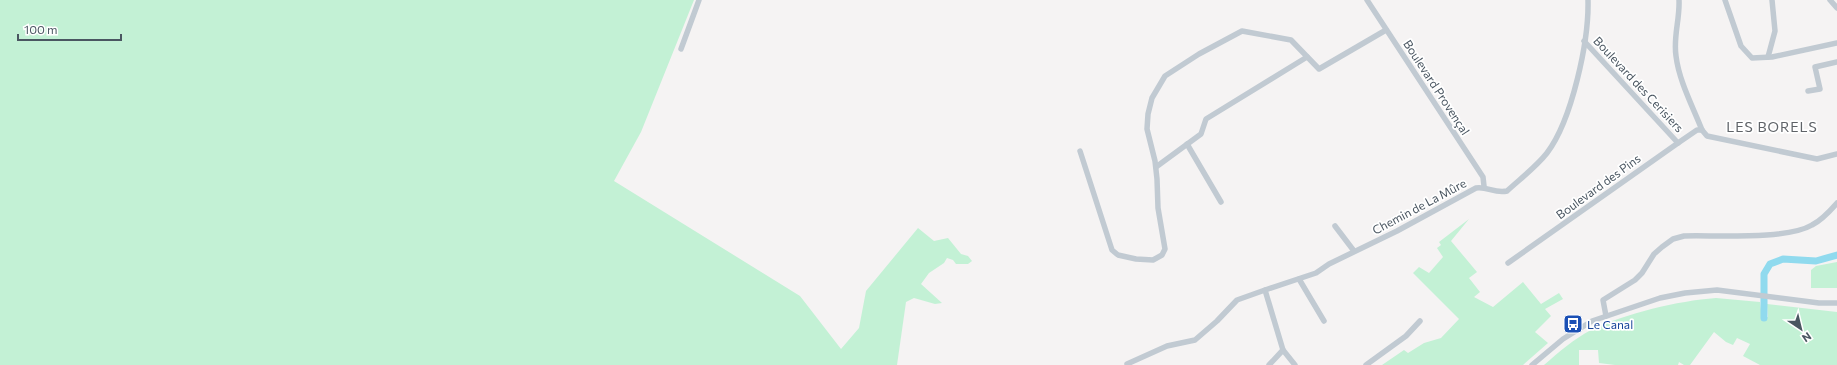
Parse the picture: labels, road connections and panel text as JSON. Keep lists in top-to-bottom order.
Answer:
{
  "streets": {
    "street": [
      "Boulevard des Cerisiers",
      "Boulevard Provençal",
      "Boulevard des Pins",
      "Chemin de La Mûre"
    ]
  },
  "crossings": [
    ["Boulevard des Cerisiers", "Boulevard des Pins"],
    ["Boulevard des Cerisiers", "Chemin de La Mûre"],
    ["Boulevard Provençal", "Chemin de La Mûre"]
  ],
  "districts": ["LES BORELS"],
  "places": {
    "bus stop": ["Le Canal"]
  },
  "scale_bar": "100 m",
  "north": "bottom right"
}
